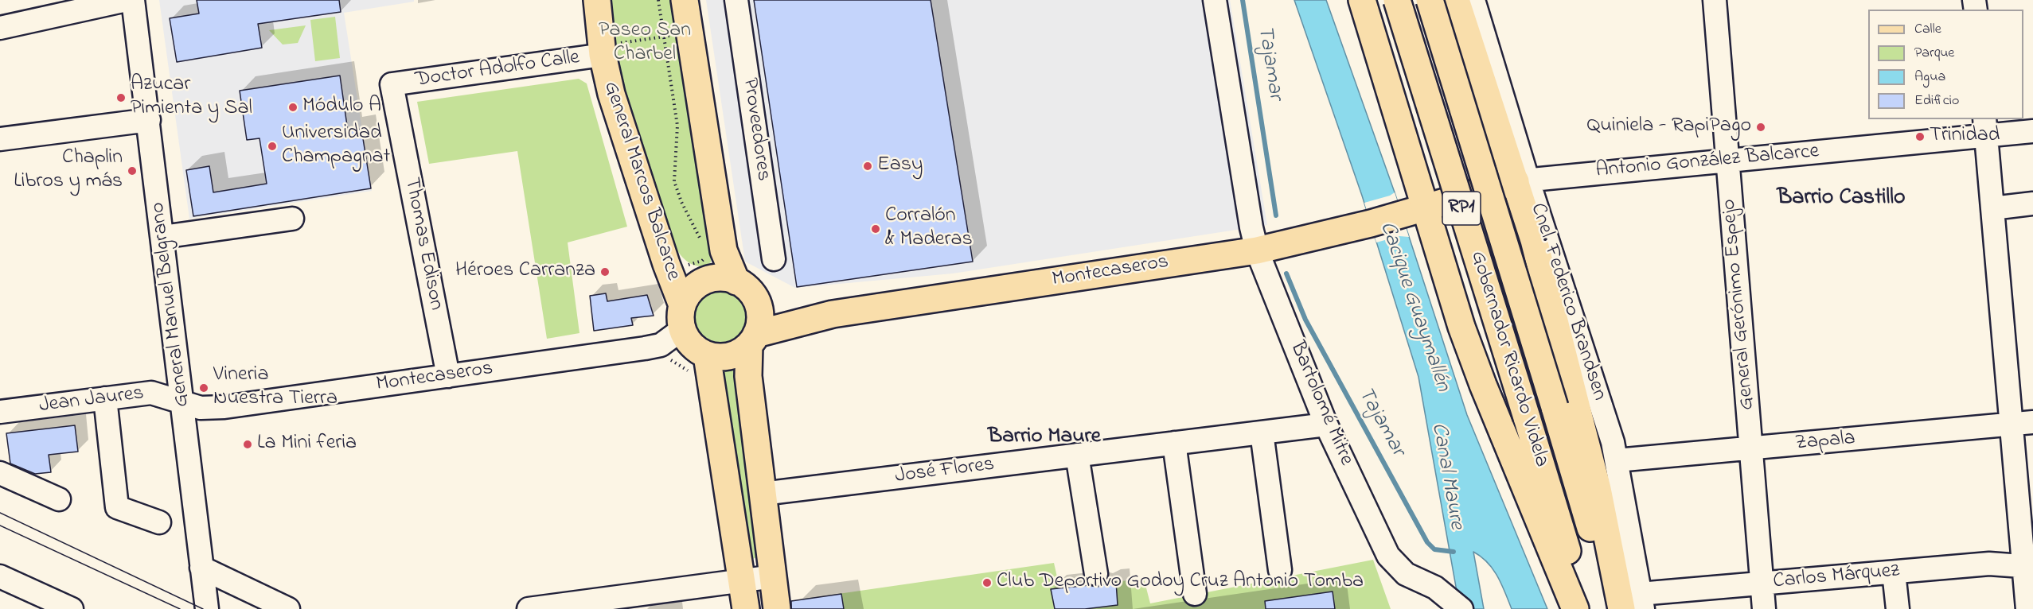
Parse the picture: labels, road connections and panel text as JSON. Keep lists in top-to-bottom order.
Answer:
{
  "streets": {
    "main road": [
      "Antonio González Balcarce",
      "General Marcos Balcarce",
      "RP1",
      "Montecaseros",
      "Gobernador Ricardo Videla"
    ],
    "street": [
      "Doctor Adolfo Calle",
      "Proveedores",
      "Thomas Edison",
      "Cnel. Federico Brandsen",
      "General Manuel Belgrano",
      "General Gerónimo Espejo",
      "Jean Jaures",
      "Bartolomé Mitre",
      "Zapala",
      "José Flores",
      "Carlos Márquez"
    ]
  },
  "crossings": [
    ["Doctor Adolfo Calle", "General Marcos Balcarce"],
    ["Doctor Adolfo Calle", "Thomas Edison"],
    ["Antonio González Balcarce", "Montecaseros"],
    ["Antonio González Balcarce", "Cnel. Federico Brandsen"],
    ["Antonio González Balcarce", "General Gerónimo Espejo"],
    ["General Marcos Balcarce", "Montecaseros"],
    ["Thomas Edison", "Montecaseros"],
    ["Montecaseros", "General Manuel Belgrano"],
    ["Montecaseros", "Jean Jaures"],
    ["Montecaseros", "Bartolomé Mitre"],
    ["Cnel. Federico Brandsen", "Zapala"],
    ["Cnel. Federico Brandsen", "Carlos Márquez"],
    ["General Manuel Belgrano", "Jean Jaures"],
    ["General Gerónimo Espejo", "Zapala"],
    ["General Gerónimo Espejo", "Carlos Márquez"],
    ["Bartolomé Mitre", "José Flores"]
  ],
  "districts": ["Barrio Castillo", "Barrio Maure"],
  "water": ["Tajamar", "Cacique Guaymallén", "Canal Maure"],
  "parks": ["Paseo San Charbel"],
  "places": [
    "Azucar Pimienta y Sal",
    "Módulo A",
    "Quiniela - RapiPago",
    "Trinidad",
    "Universidad Champagnat",
    "Easy",
    "Chaplin Libros y más",
    "Corralón & Maderas",
    "Héroes Carranza",
    "Vineria Nuestra Tierra",
    "La Mini feria",
    "Club Deportivo Godoy Cruz Antonio Tomba"
  ],
  "legend": [
    "Calle",
    "Parque",
    "Agua",
    "Edificio"
  ]
}
